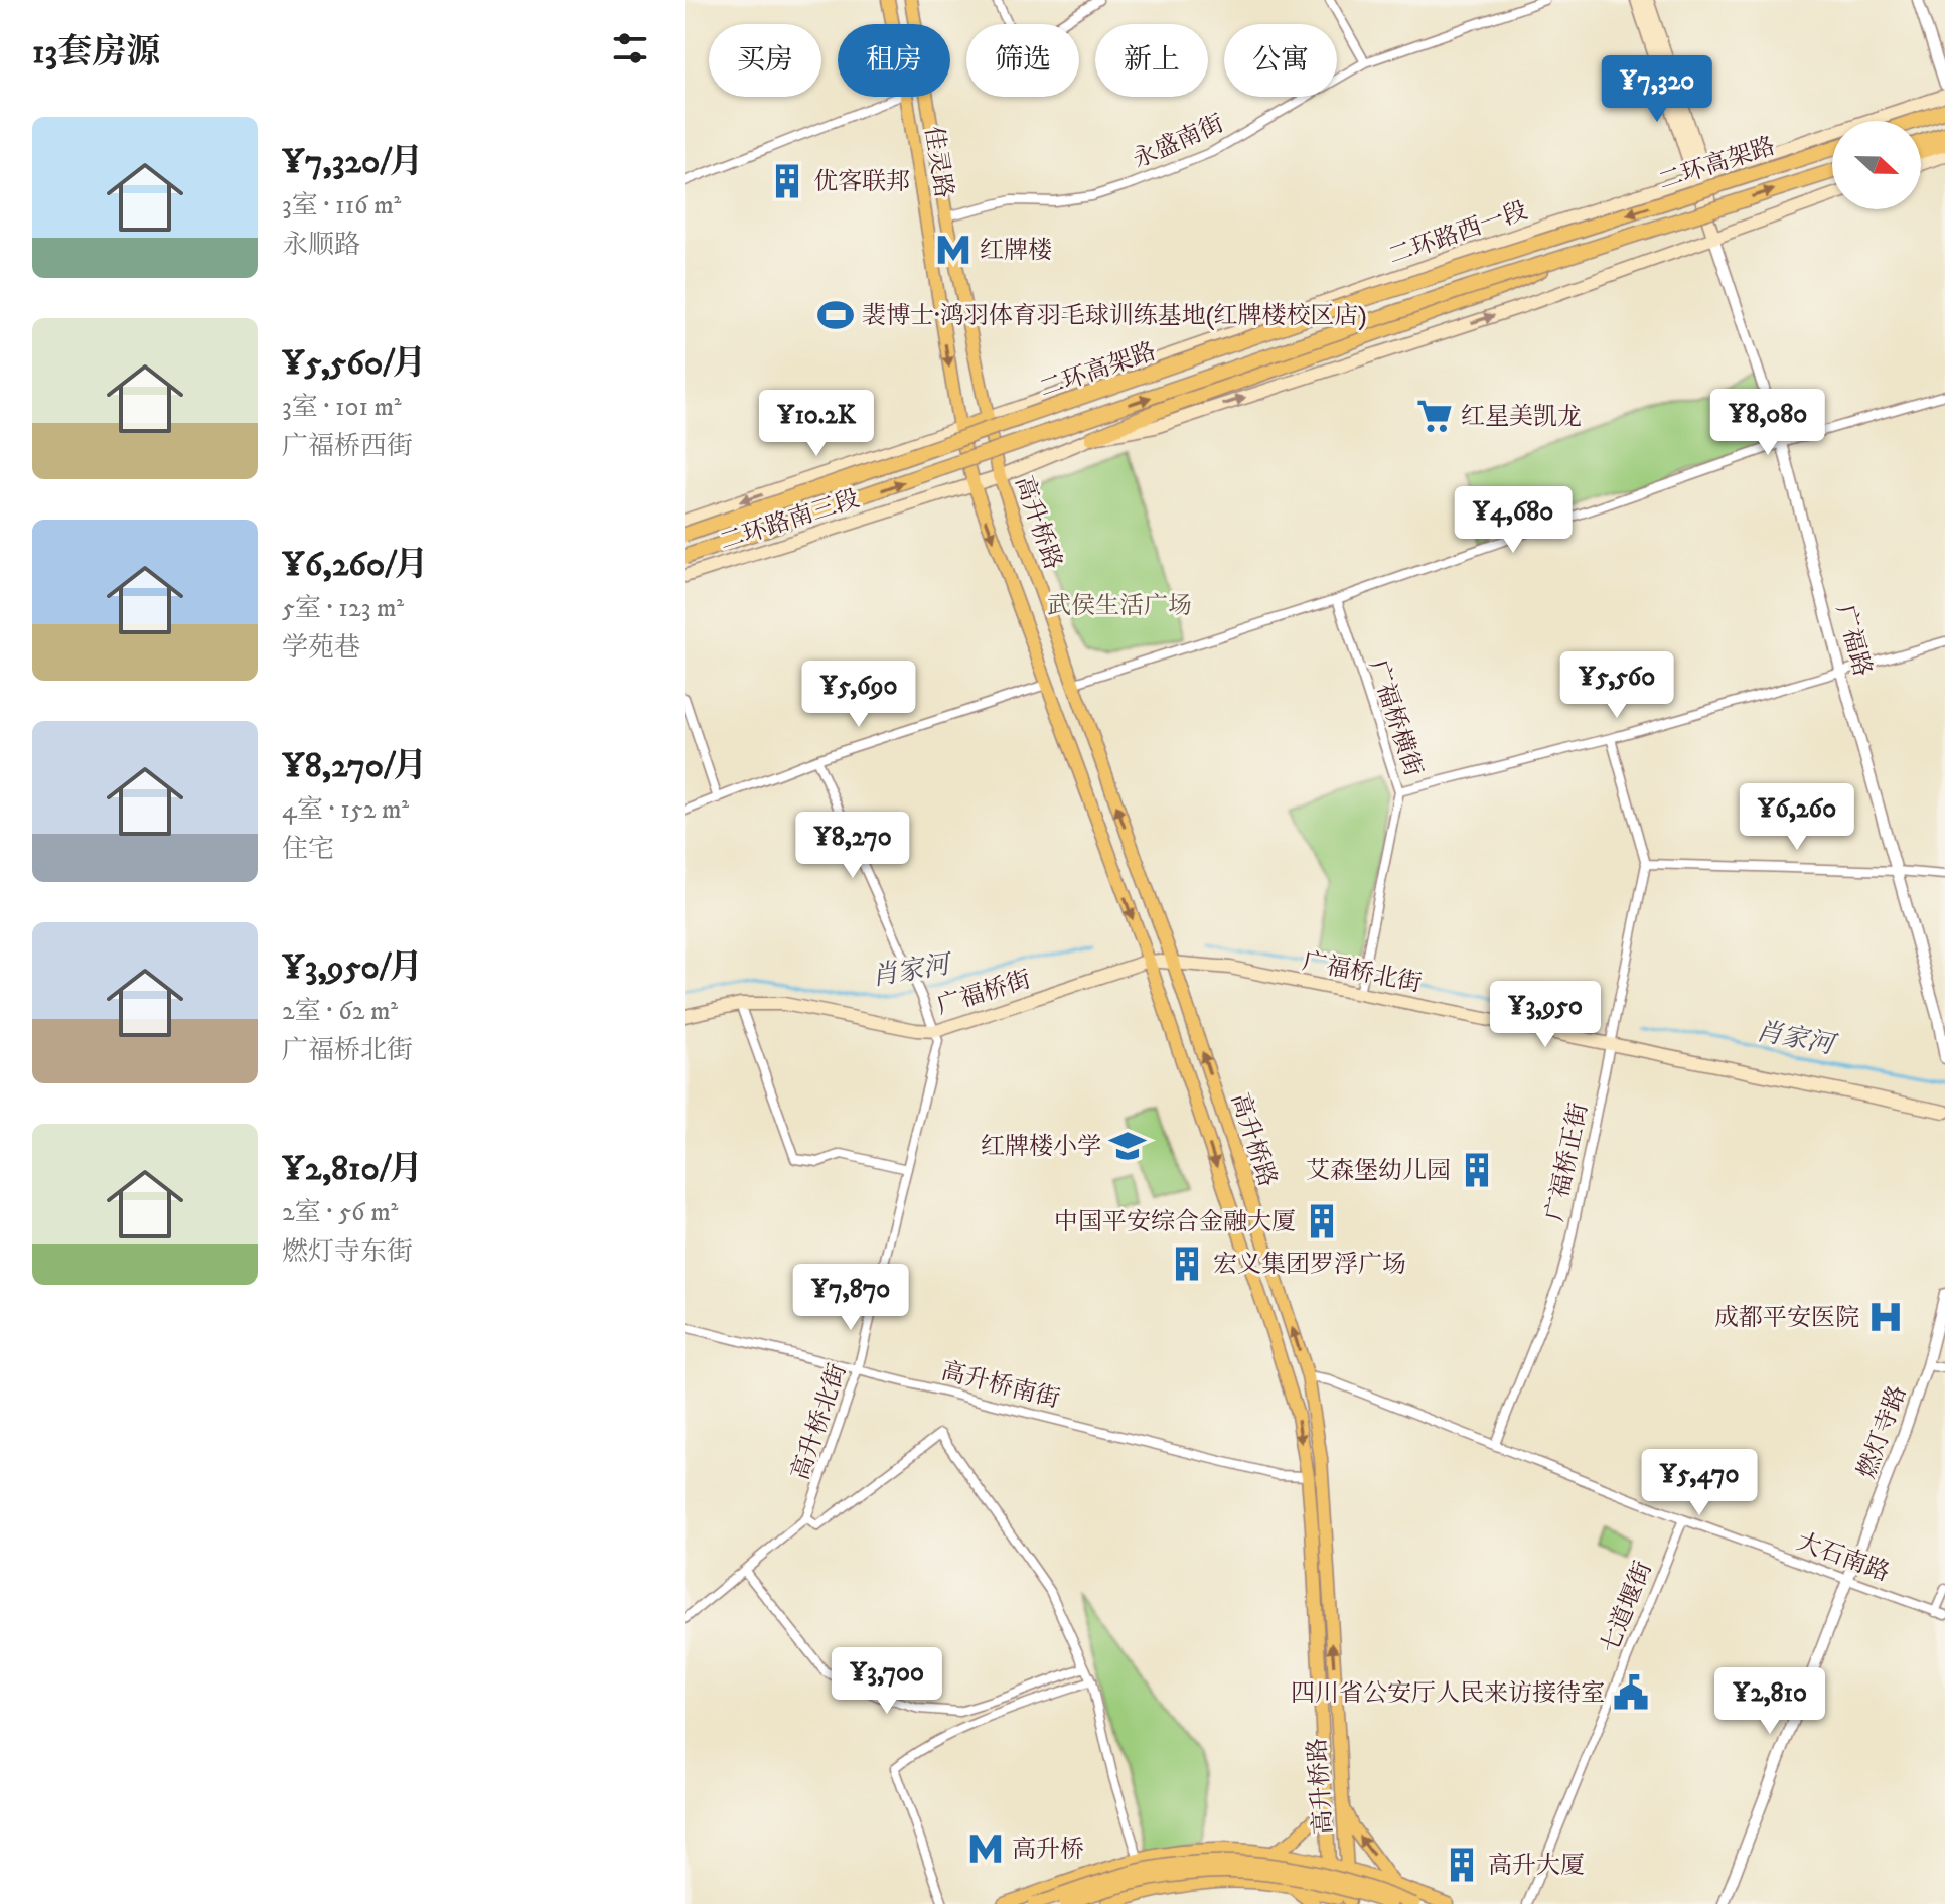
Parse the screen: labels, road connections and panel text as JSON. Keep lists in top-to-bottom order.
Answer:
{
  "streets": {
    "highway": ["二环高架路"],
    "main road": [
      "佳灵路",
      "二环路西一段",
      "二环路南三段",
      "高升桥路",
      "广福桥北街",
      "广福桥街"
    ],
    "street": [
      "永盛南街",
      "广福路",
      "广福桥横街",
      "广福桥正街",
      "高升桥南街",
      "高升桥北街",
      "燃灯寺路",
      "大石南路",
      "七道堰街"
    ]
  },
  "crossings": [
    ["永盛南街", "佳灵路"],
    ["佳灵路", "二环路西一段"],
    ["佳灵路", "二环路南三段"],
    ["佳灵路", "高升桥路"],
    ["二环路西一段", "高升桥路"],
    ["二环路南三段", "高升桥路"],
    ["高升桥路", "广福桥北街"],
    ["高升桥路", "广福桥街"],
    ["高升桥路", "高升桥南街"],
    ["广福桥横街", "广福桥北街"],
    ["广福桥北街", "广福桥街"],
    ["广福桥北街", "广福桥正街"],
    ["广福桥街", "高升桥北街"],
    ["高升桥南街", "高升桥北街"],
    ["燃灯寺路", "大石南路"],
    ["大石南路", "七道堰街"]
  ],
  "water": ["肖家河"],
  "parks": ["武侯生活广场"],
  "places": {
    "building": [
      "优客联邦",
      "艾森堡幼儿园",
      "中国平安综合金融大厦",
      "宏义集团罗浮广场",
      "高升大厦"
    ],
    "metro station": ["红牌楼", "高升桥"],
    "sports": ["裴博士·鸿羽体育羽毛球训练基地(红牌楼校区店)"],
    "supermarket": ["红星美凯龙"],
    "school or university": ["红牌楼小学"],
    "hospital": ["成都平安医院"],
    "public building": ["四川省公安厅人民来访接待室"]
  },
  "north": "right",
  "page": {
    "heading": "13套房源",
    "chip": [
      "买房",
      "租房",
      "筛选",
      "新上",
      "公寓"
    ],
    "price": [
      "¥7,320",
      "¥8,080",
      "¥10.2K",
      "¥4,680",
      "¥5,560",
      "¥5,690",
      "¥6,260",
      "¥8,270",
      "¥3,950",
      "¥7,870",
      "¥5,470",
      "¥3,700",
      "¥2,810"
    ],
    "list": [
      {
        "name": "¥7,320/月",
        "note": "3室 · 116 m² · 永顺路"
      },
      {
        "name": "¥5,560/月",
        "note": "3室 · 101 m² · 广福桥西街"
      },
      {
        "name": "¥6,260/月",
        "note": "5室 · 123 m² · 学苑巷"
      },
      {
        "name": "¥8,270/月",
        "note": "4室 · 152 m² · 住宅"
      },
      {
        "name": "¥3,950/月",
        "note": "2室 · 62 m² · 广福桥北街"
      },
      {
        "name": "¥2,810/月",
        "note": "2室 · 56 m² · 燃灯寺东街"
      }
    ]
  }
}
